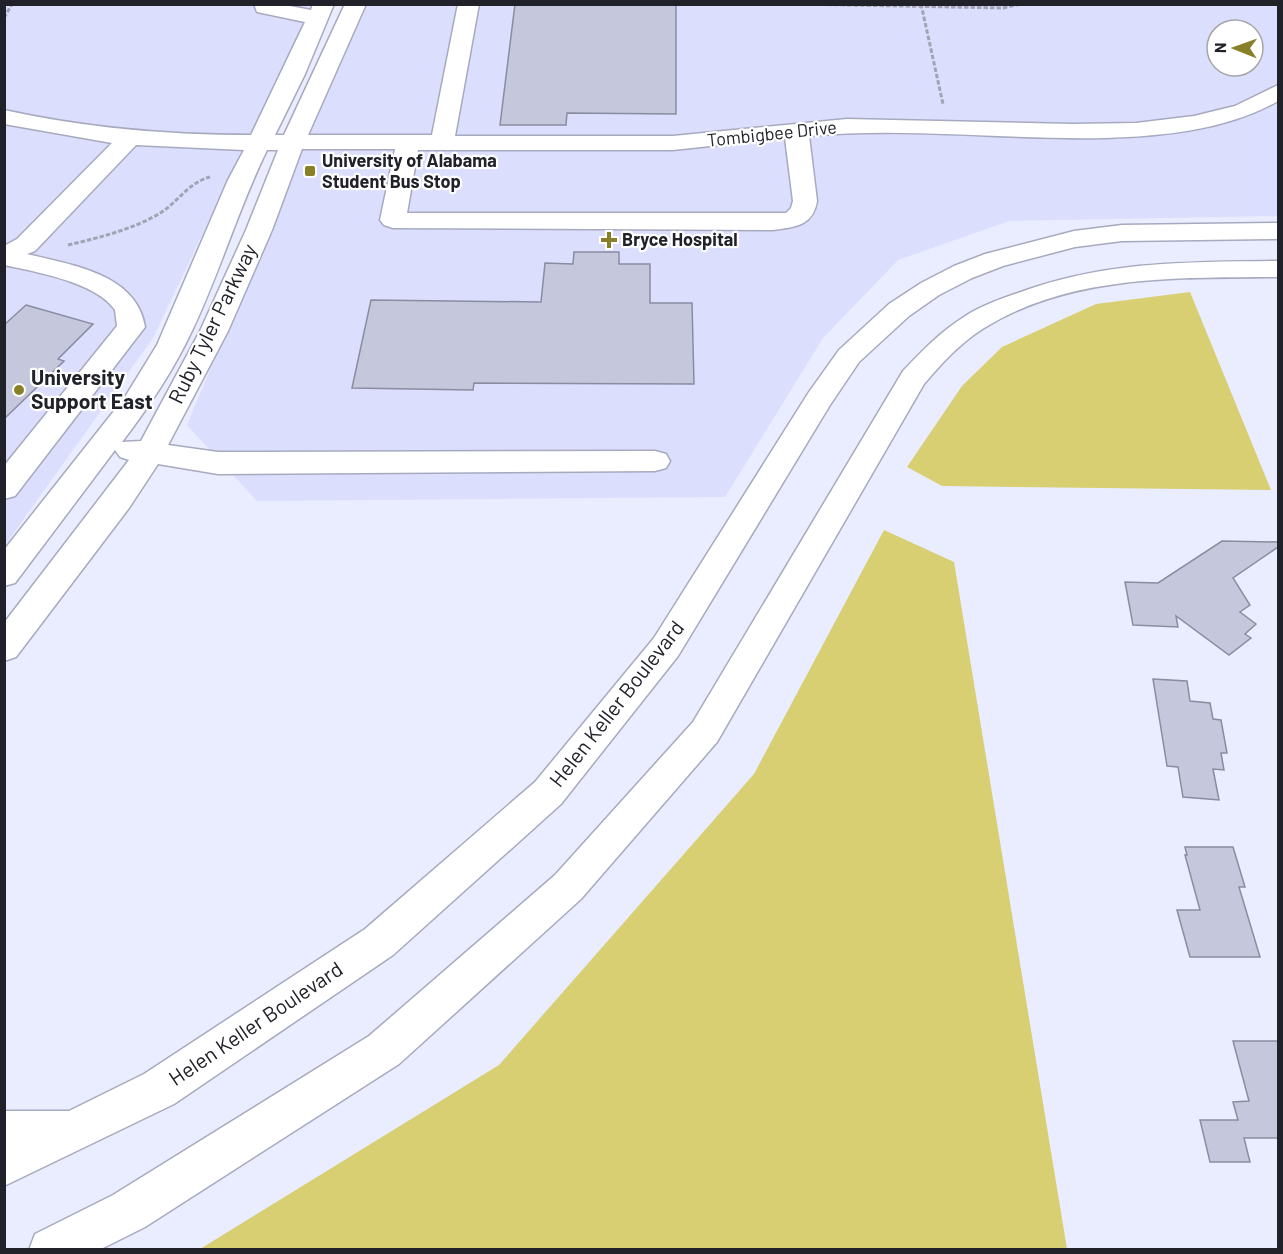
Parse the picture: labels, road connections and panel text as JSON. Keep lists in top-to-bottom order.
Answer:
{
  "streets": {
    "street": ["Tombigbee Drive", "Ruby Tyler Parkway", "Helen Keller Boulevard"]
  },
  "crossings": [
    ["Tombigbee Drive", "Ruby Tyler Parkway"]
  ],
  "places": {
    "transit": ["University of Alabama Student Bus Stop"],
    "health": ["Bryce Hospital"],
    "other": ["University Support East"]
  },
  "north": "left"
}
